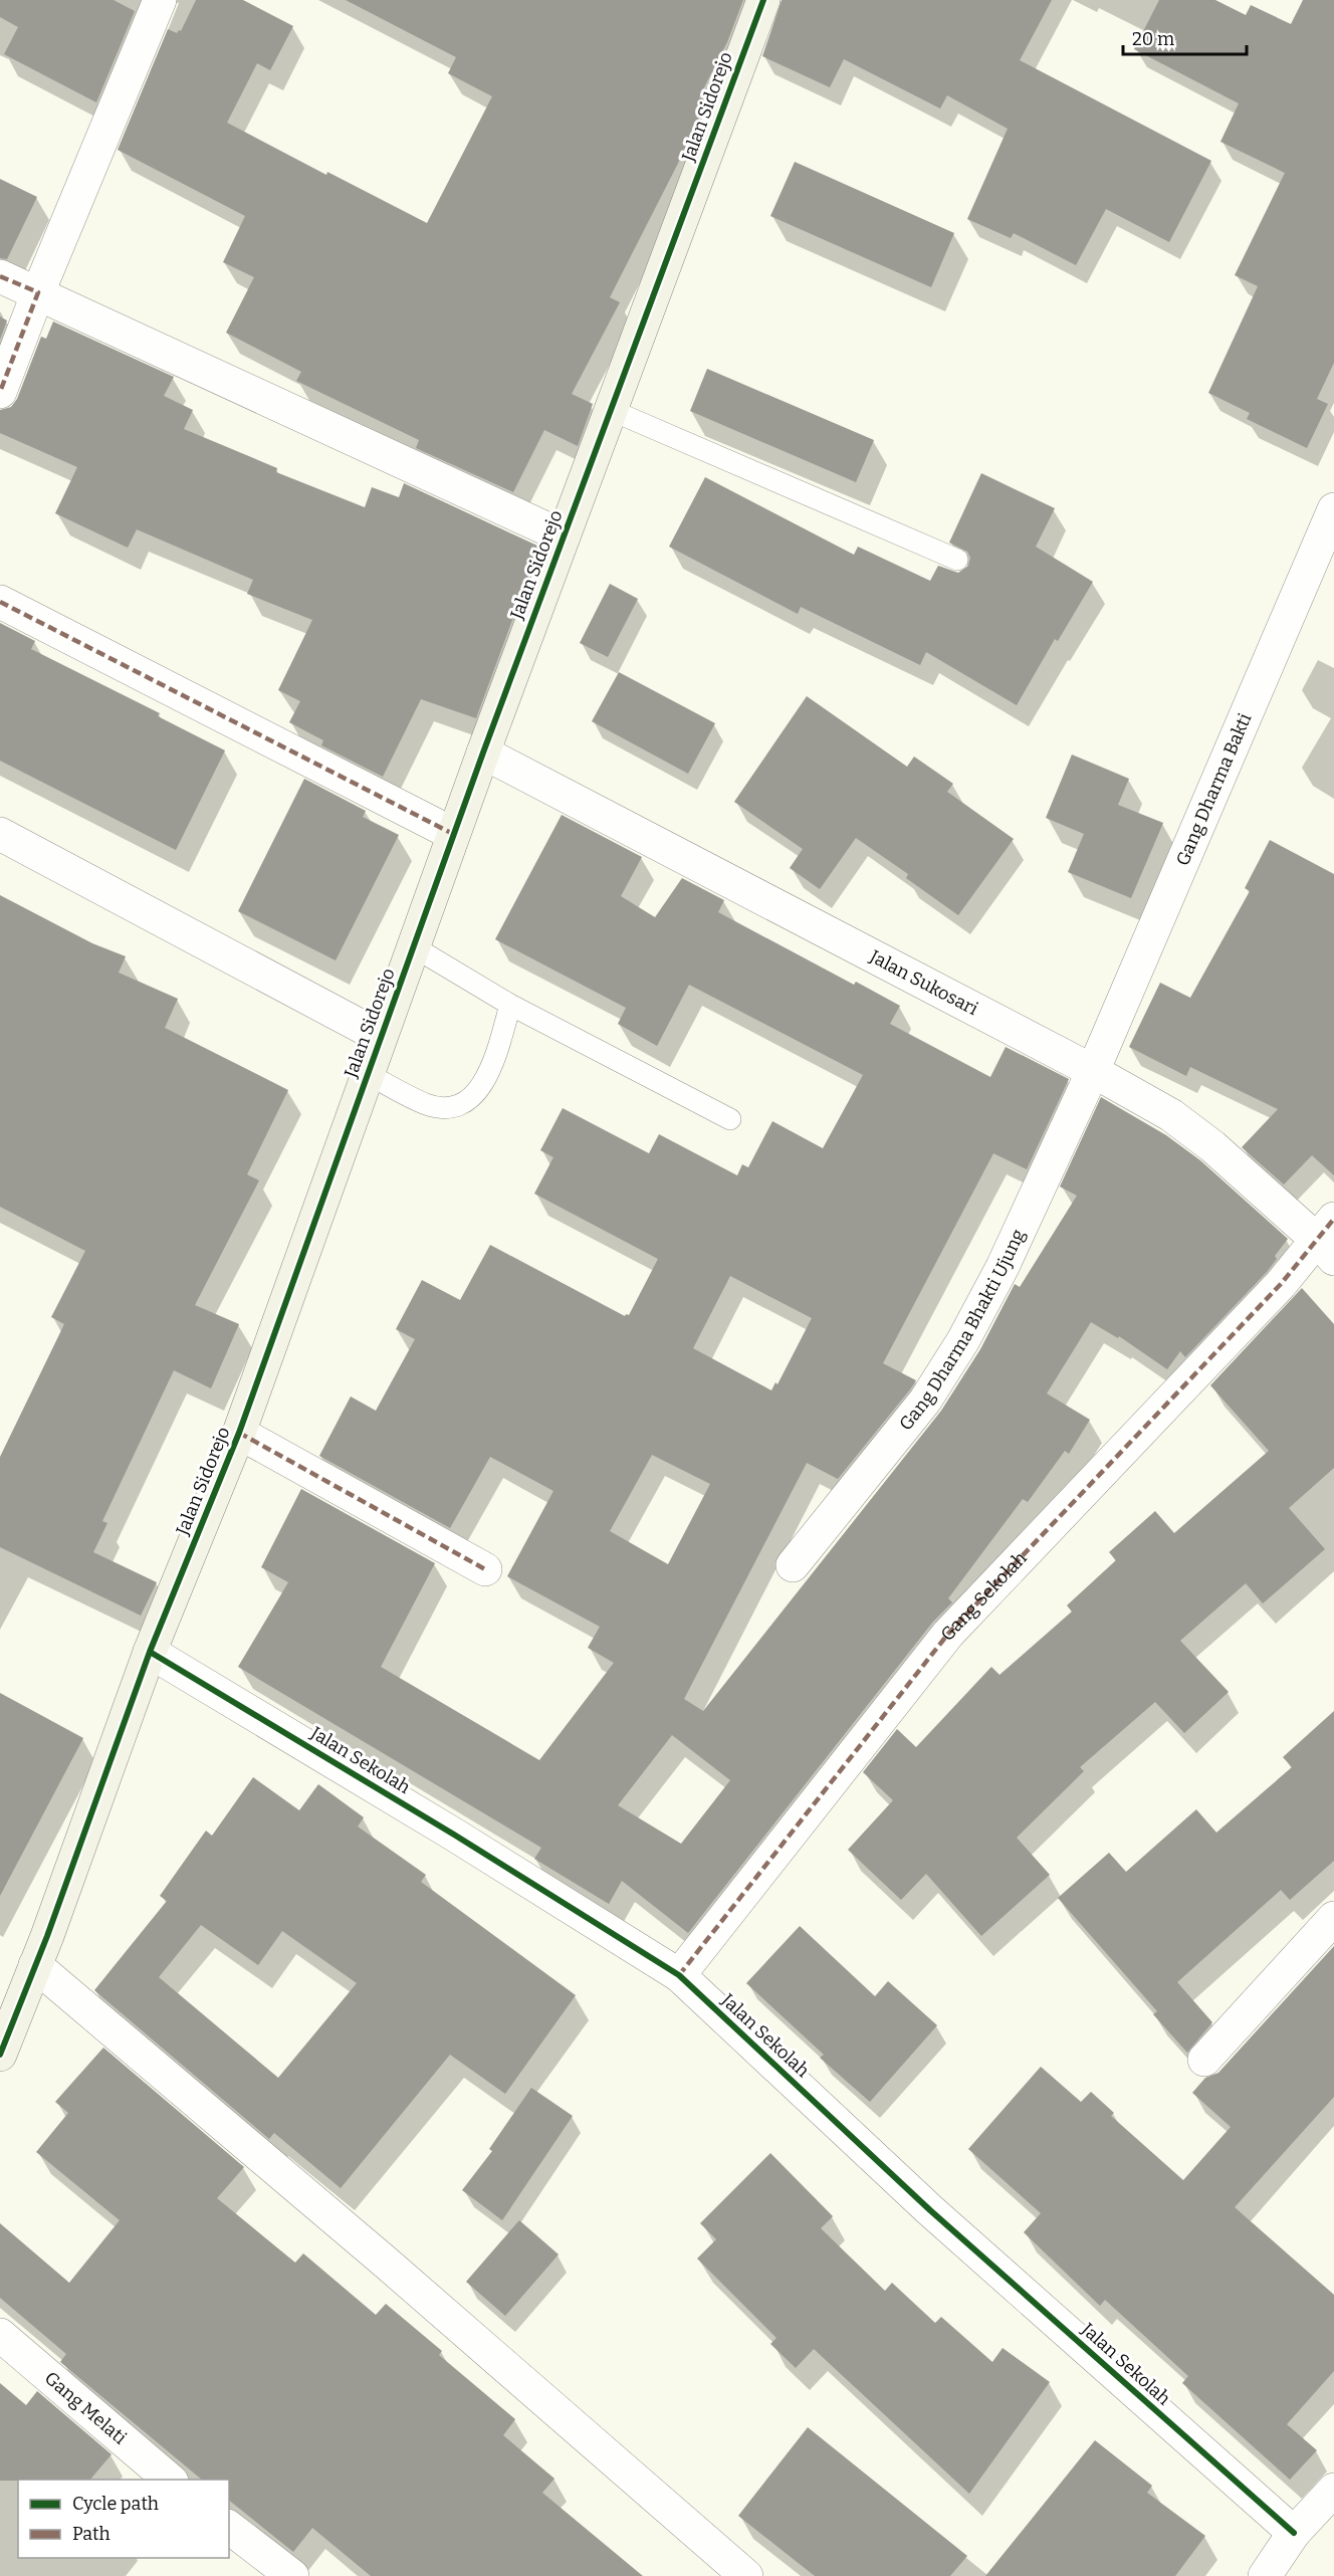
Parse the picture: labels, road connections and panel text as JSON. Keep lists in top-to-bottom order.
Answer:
{
  "streets": {
    "street": [
      "Jalan Sidorejo",
      "Gang Dharma Bakti",
      "Jalan Sukosari",
      "Gang Dharma Bhakti Ujung",
      "Gang Sekolah",
      "Jalan Sekolah",
      "Gang Melati"
    ]
  },
  "crossings": [
    ["Jalan Sidorejo", "Jalan Sukosari"],
    ["Jalan Sidorejo", "Jalan Sekolah"],
    ["Gang Dharma Bakti", "Jalan Sukosari"],
    ["Gang Dharma Bakti", "Gang Dharma Bhakti Ujung"],
    ["Jalan Sukosari", "Gang Dharma Bhakti Ujung"],
    ["Jalan Sukosari", "Gang Sekolah"],
    ["Gang Sekolah", "Jalan Sekolah"]
  ],
  "legend": ["Cycle path", "Path"],
  "scale_bar": "20 m"
}
